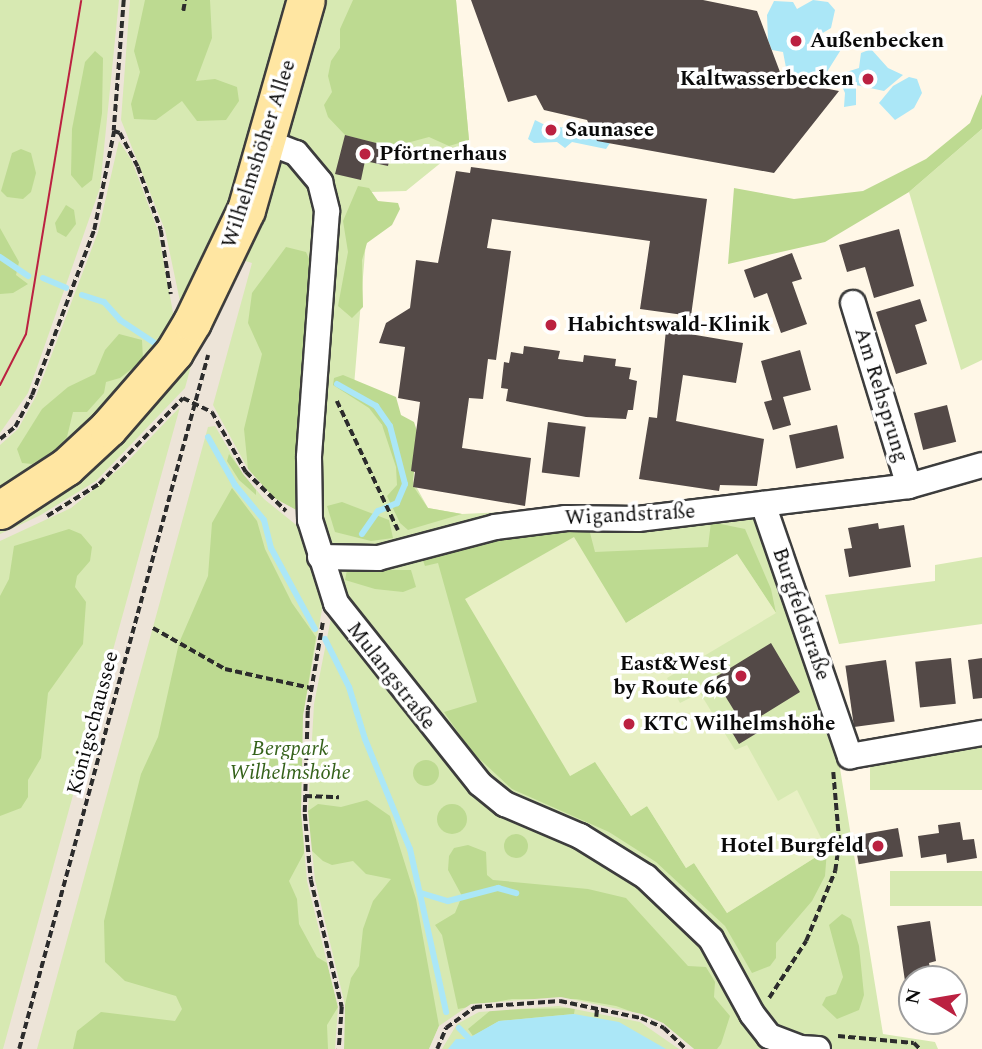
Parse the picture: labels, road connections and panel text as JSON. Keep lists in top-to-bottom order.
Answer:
{
  "streets": {
    "main road": ["Wilhelmshöher Allee"],
    "street": [
      "Am Rehsprung",
      "Wigandstraße",
      "Burgfeldstraße",
      "Mulangstraße"
    ],
    "path": ["Königschaussee"]
  },
  "crossings": [
    ["Wilhelmshöher Allee", "Mulangstraße"],
    ["Am Rehsprung", "Wigandstraße"],
    ["Wigandstraße", "Burgfeldstraße"],
    ["Wigandstraße", "Mulangstraße"],
    ["Mulangstraße", "Königschaussee"]
  ],
  "parks": ["Bergpark Wilhelmshöhe"],
  "places": [
    "Außenbecken",
    "Kaltwasserbecken",
    "Saunasee",
    "Pförtnerhaus",
    "Habichtswald-Klinik",
    "East&West by Route 66",
    "KTC Wilhelmshöhe",
    "Hotel Burgfeld"
  ],
  "north": "left"
}
